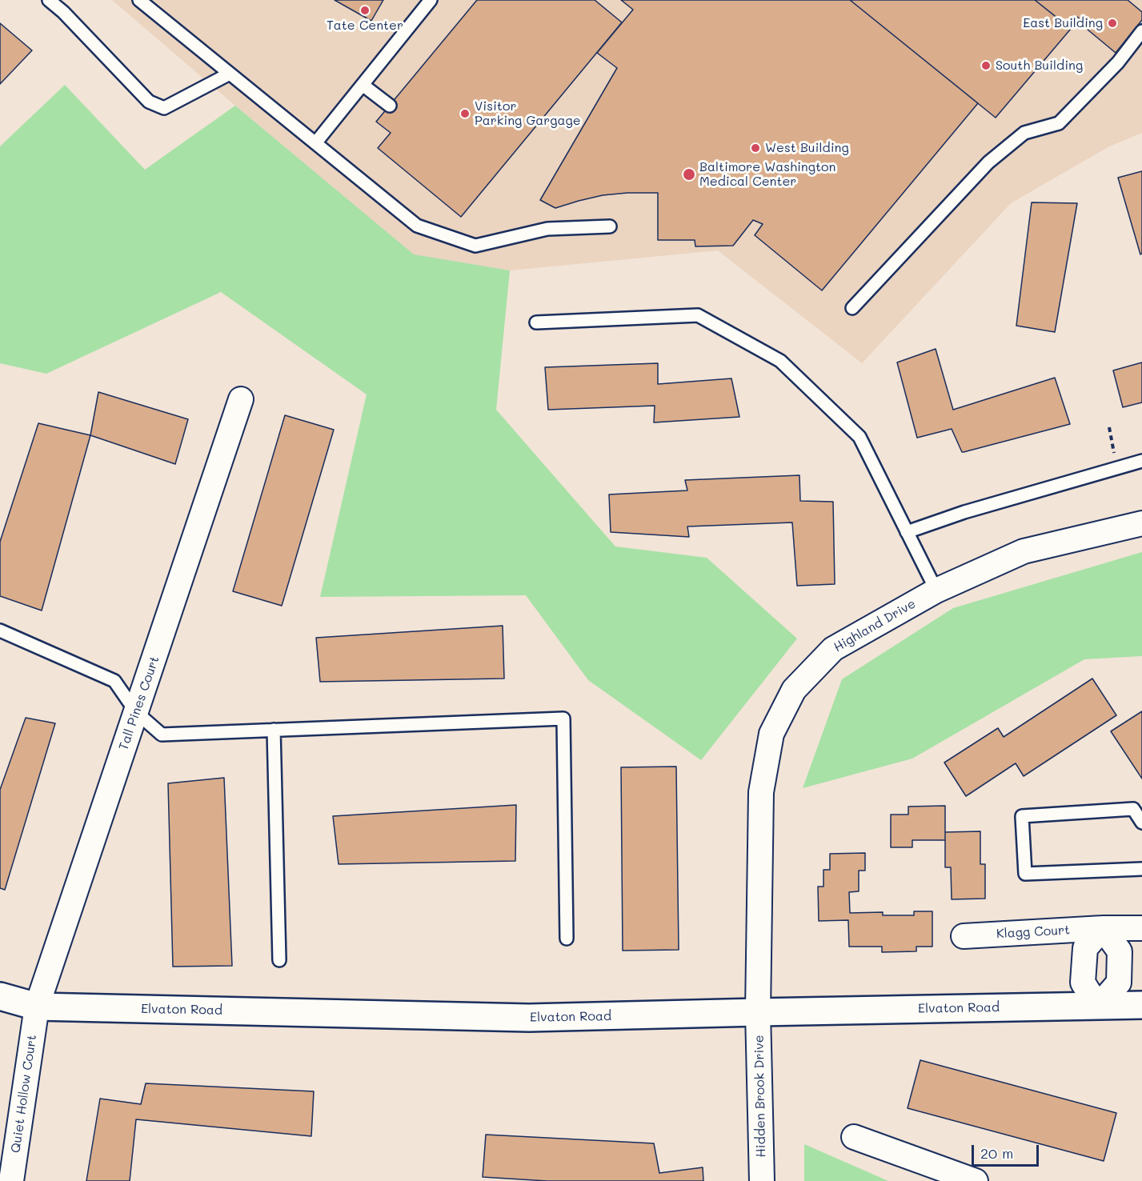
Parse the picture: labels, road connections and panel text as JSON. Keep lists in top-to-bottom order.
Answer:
{
  "streets": {
    "street": [
      "Highland Drive",
      "Tall Pines Court",
      "Klagg Court",
      "Elvaton Road",
      "Quiet Hollow Court",
      "Hidden Brook Drive"
    ]
  },
  "crossings": [
    ["Highland Drive", "Elvaton Road"],
    ["Highland Drive", "Hidden Brook Drive"],
    ["Tall Pines Court", "Elvaton Road"],
    ["Tall Pines Court", "Quiet Hollow Court"],
    ["Elvaton Road", "Quiet Hollow Court"],
    ["Elvaton Road", "Hidden Brook Drive"]
  ],
  "places": [
    "Tate Center",
    "East Building",
    "South Building",
    "Visitor Parking Gargage",
    "West Building",
    "Baltimore Washington Medical Center"
  ],
  "scale_bar": "20 m"
}
